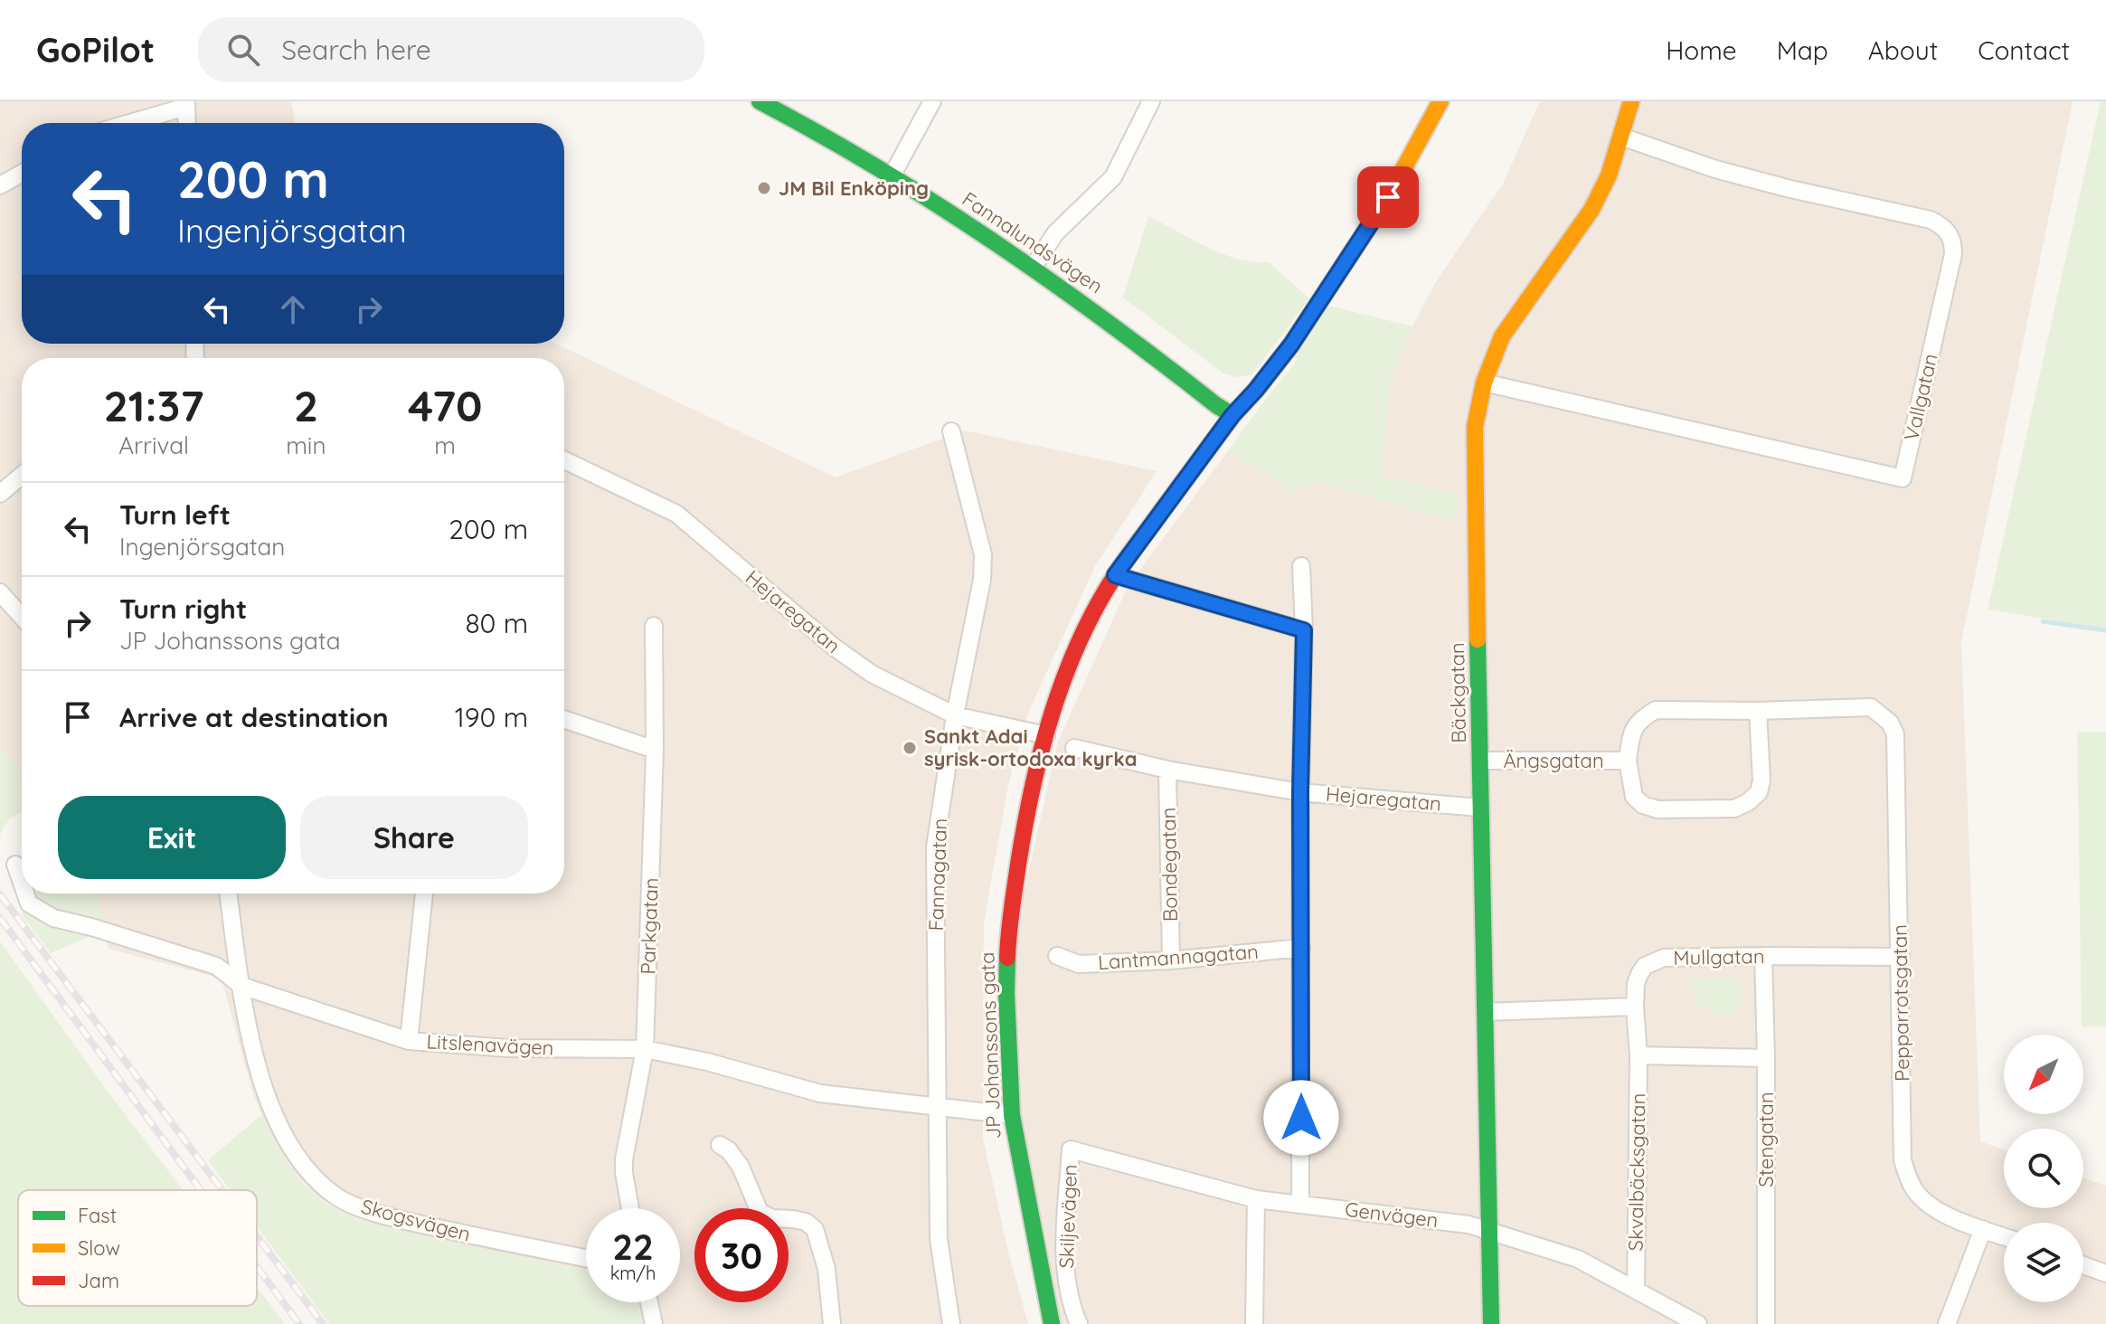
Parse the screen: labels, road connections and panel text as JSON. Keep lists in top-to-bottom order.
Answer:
{
  "streets": {
    "street": [
      "Fannalundsvägen",
      "Vallgatan",
      "Hejaregatan",
      "Bäckgatan",
      "Ängsgatan",
      "Bondegatan",
      "Fannagatan",
      "Parkgatan",
      "Lantmannagatan",
      "Mullgatan",
      "Pepparrotsgatan",
      "Litslenavägen",
      "JP Johanssons gata",
      "Stengatan",
      "Skvalbäcksgatan",
      "Genvägen",
      "Skiljevägen",
      "Skogsvägen"
    ]
  },
  "crossings": [
    ["Fannalundsvägen", "JP Johanssons gata"],
    ["Vallgatan", "Bäckgatan"],
    ["Hejaregatan", "Bäckgatan"],
    ["Hejaregatan", "Bondegatan"],
    ["Hejaregatan", "Fannagatan"],
    ["Hejaregatan", "JP Johanssons gata"],
    ["Bäckgatan", "Ängsgatan"],
    ["Bäckgatan", "Genvägen"],
    ["Ängsgatan", "Pepparrotsgatan"],
    ["Bondegatan", "Lantmannagatan"],
    ["Fannagatan", "Litslenavägen"],
    ["Parkgatan", "Litslenavägen"],
    ["Mullgatan", "Pepparrotsgatan"],
    ["Mullgatan", "Stengatan"],
    ["Mullgatan", "Skvalbäcksgatan"],
    ["Litslenavägen", "JP Johanssons gata"],
    ["Litslenavägen", "Skogsvägen"],
    ["Skvalbäcksgatan", "Genvägen"],
    ["Genvägen", "Skiljevägen"]
  ],
  "places": ["JM Bil Enköping", "Sankt Adai syrisk-ortodoxa kyrka"],
  "legend": ["Fast", "Slow", "Jam"],
  "north": "bottom left",
  "page": {
    "header": "GoPilot",
    "search": "Search here",
    "nav": [
      "Home",
      "Map",
      "About",
      "Contact"
    ],
    "turn": ["200 m", "Ingenjörsgatan"],
    "eta": [
      "21:37",
      "Arrival",
      "2",
      "min",
      "470",
      "m"
    ],
    "list": [
      {
        "name": "Turn left",
        "note": "Ingenjörsgatan",
        "value": "200 m"
      },
      {
        "name": "Turn right",
        "note": "JP Johanssons gata",
        "value": "80 m"
      },
      {
        "name": "Arrive at destination",
        "value": "190 m"
      }
    ],
    "buttons": ["Exit", "Share"],
    "speed": "22 km/h",
    "limit": "30"
  }
}
